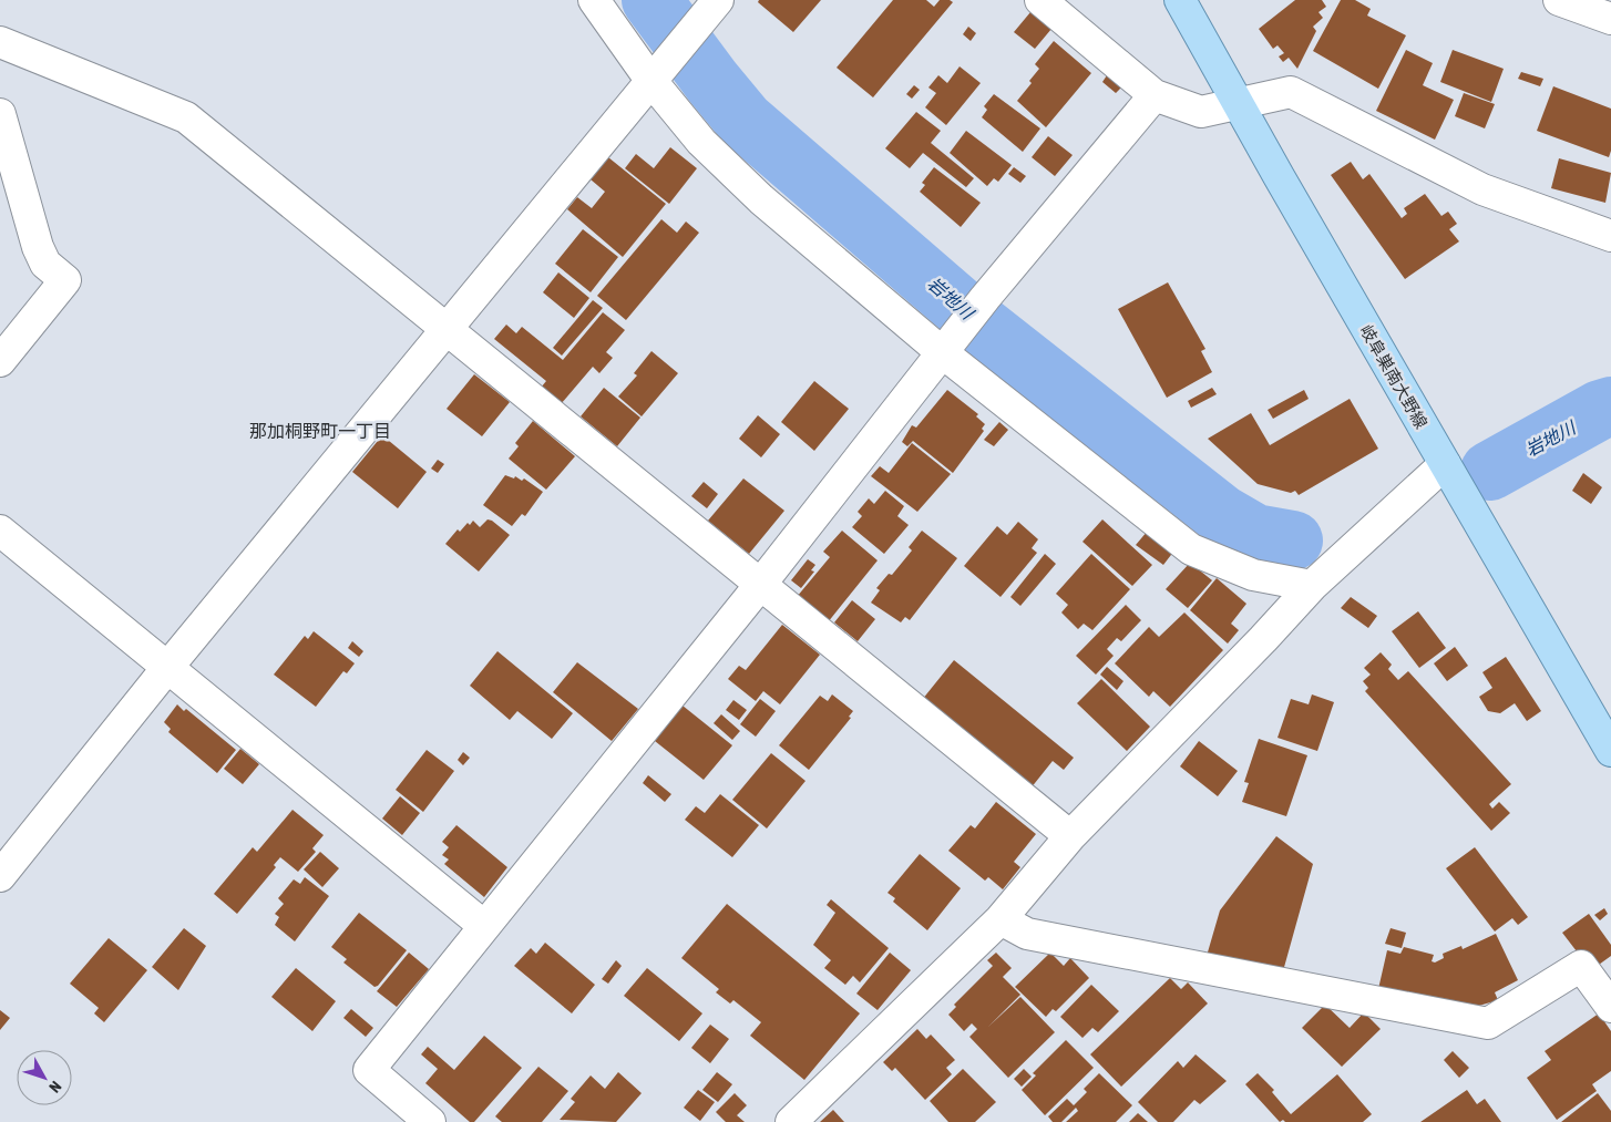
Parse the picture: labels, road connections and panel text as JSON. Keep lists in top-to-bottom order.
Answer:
{
  "streets": {
    "main road": ["岐阜巣南大野線"]
  },
  "districts": ["那加桐野町一丁目"],
  "water": ["岩地川"],
  "north": "bottom right"
}
